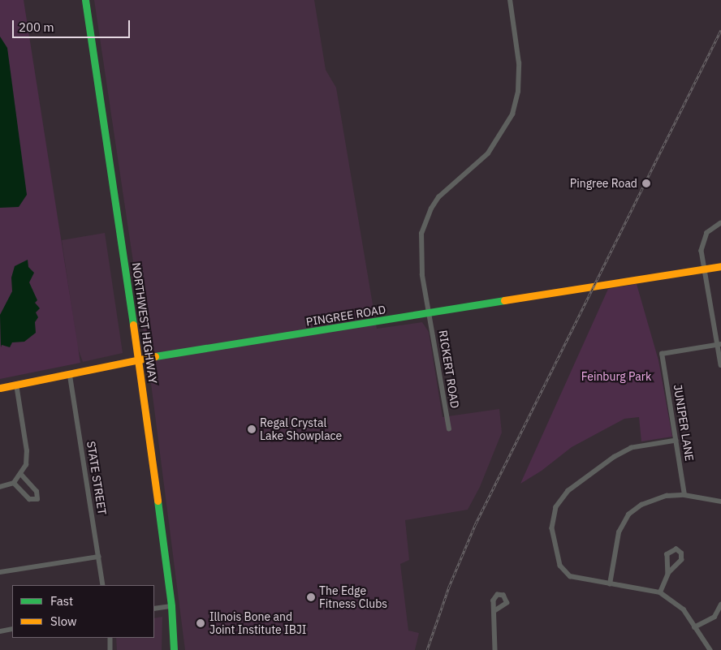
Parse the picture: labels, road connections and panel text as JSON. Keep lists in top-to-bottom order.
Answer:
{
  "streets": {
    "street": [
      "PINGREE ROAD",
      "NORTHWEST HIGHWAY",
      "RICKERT ROAD",
      "JUNIPER LANE",
      "STATE STREET"
    ]
  },
  "crossings": [
    ["PINGREE ROAD", "NORTHWEST HIGHWAY"],
    ["PINGREE ROAD", "RICKERT ROAD"],
    ["PINGREE ROAD", "STATE STREET"]
  ],
  "parks": ["Feinburg Park"],
  "places": [
    "Pingree Road",
    "Regal Crystal Lake Showplace",
    "The Edge Fitness Clubs",
    "Illnois Bone and Joint Institute IBJI"
  ],
  "legend": ["Fast", "Slow"],
  "scale_bar": "200 m"
}
